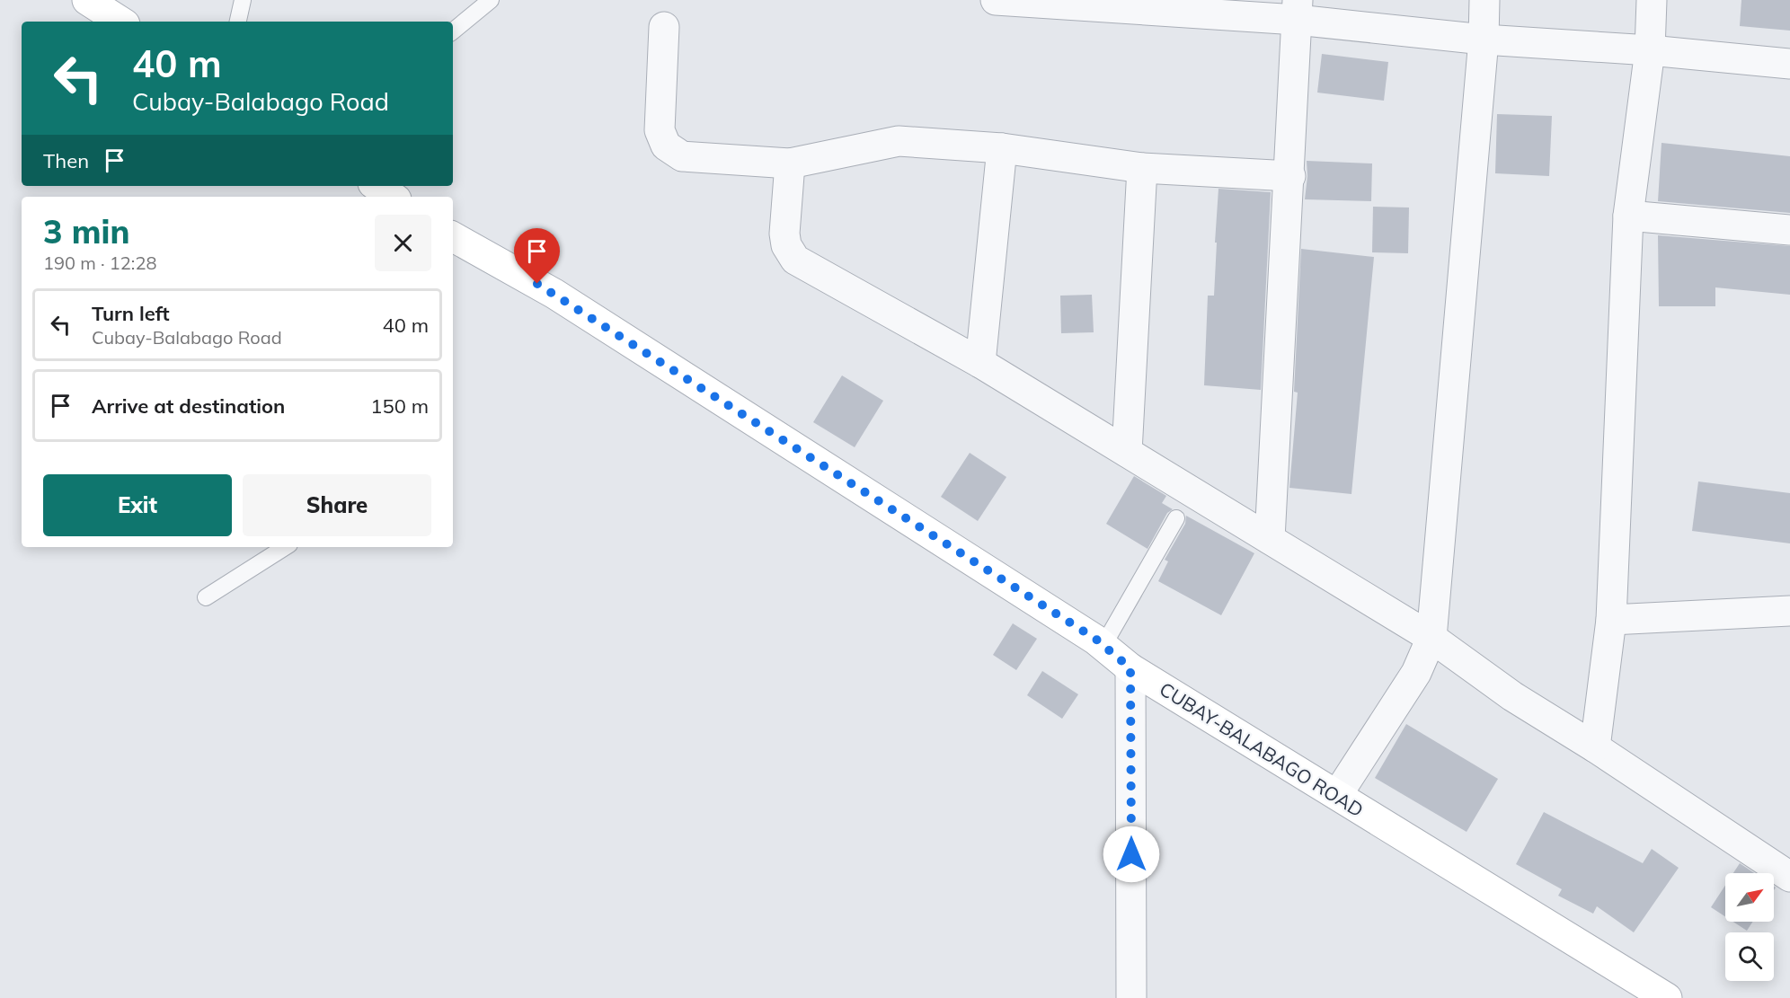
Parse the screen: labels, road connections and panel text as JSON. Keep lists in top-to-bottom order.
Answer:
{
  "streets": {
    "main road": ["CUBAY-BALABAGO ROAD"]
  },
  "north": "top right",
  "page": {
    "turn": ["40 m", "Cubay-Balabago Road"],
    "then": "Then",
    "heading": ["3 min", "190 m · 12:28"],
    "list": [
      {
        "name": "Turn left",
        "note": "Cubay-Balabago Road",
        "value": "40 m"
      },
      {
        "name": "Arrive at destination",
        "value": "150 m"
      }
    ],
    "buttons": ["Exit", "Share"]
  }
}
